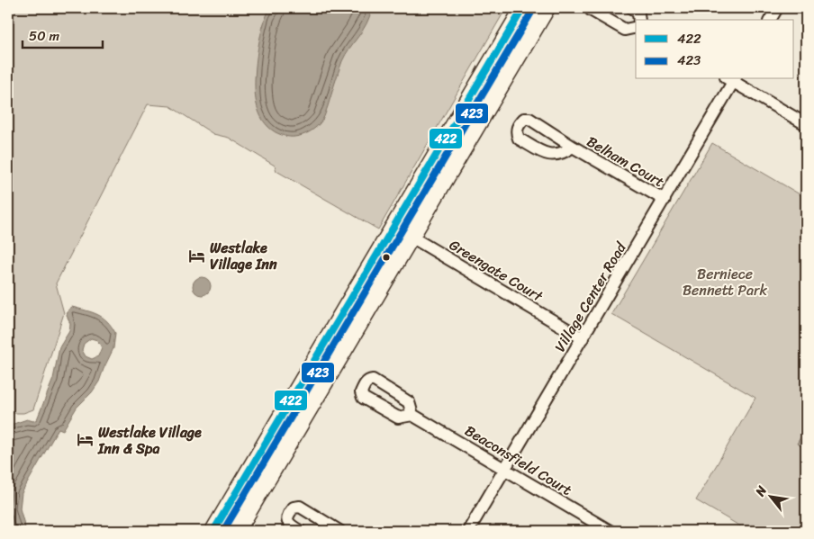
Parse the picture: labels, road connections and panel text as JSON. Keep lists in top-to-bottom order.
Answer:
{
  "streets": {
    "street": [
      "Belham Court",
      "Greengate Court",
      "Village Center Road",
      "Beaconsfield Court"
    ]
  },
  "crossings": [
    ["Belham Court", "Village Center Road"],
    ["Greengate Court", "Village Center Road"],
    ["Village Center Road", "Beaconsfield Court"]
  ],
  "parks": ["Berniece Bennett Park"],
  "places": {
    "hotel": ["Westlake Village Inn", "Westlake Village Inn & Spa"]
  },
  "lines": ["transit line 422", "transit line 423"],
  "legend": ["422", "423"],
  "scale_bar": "50 m",
  "north": "top left"
}
